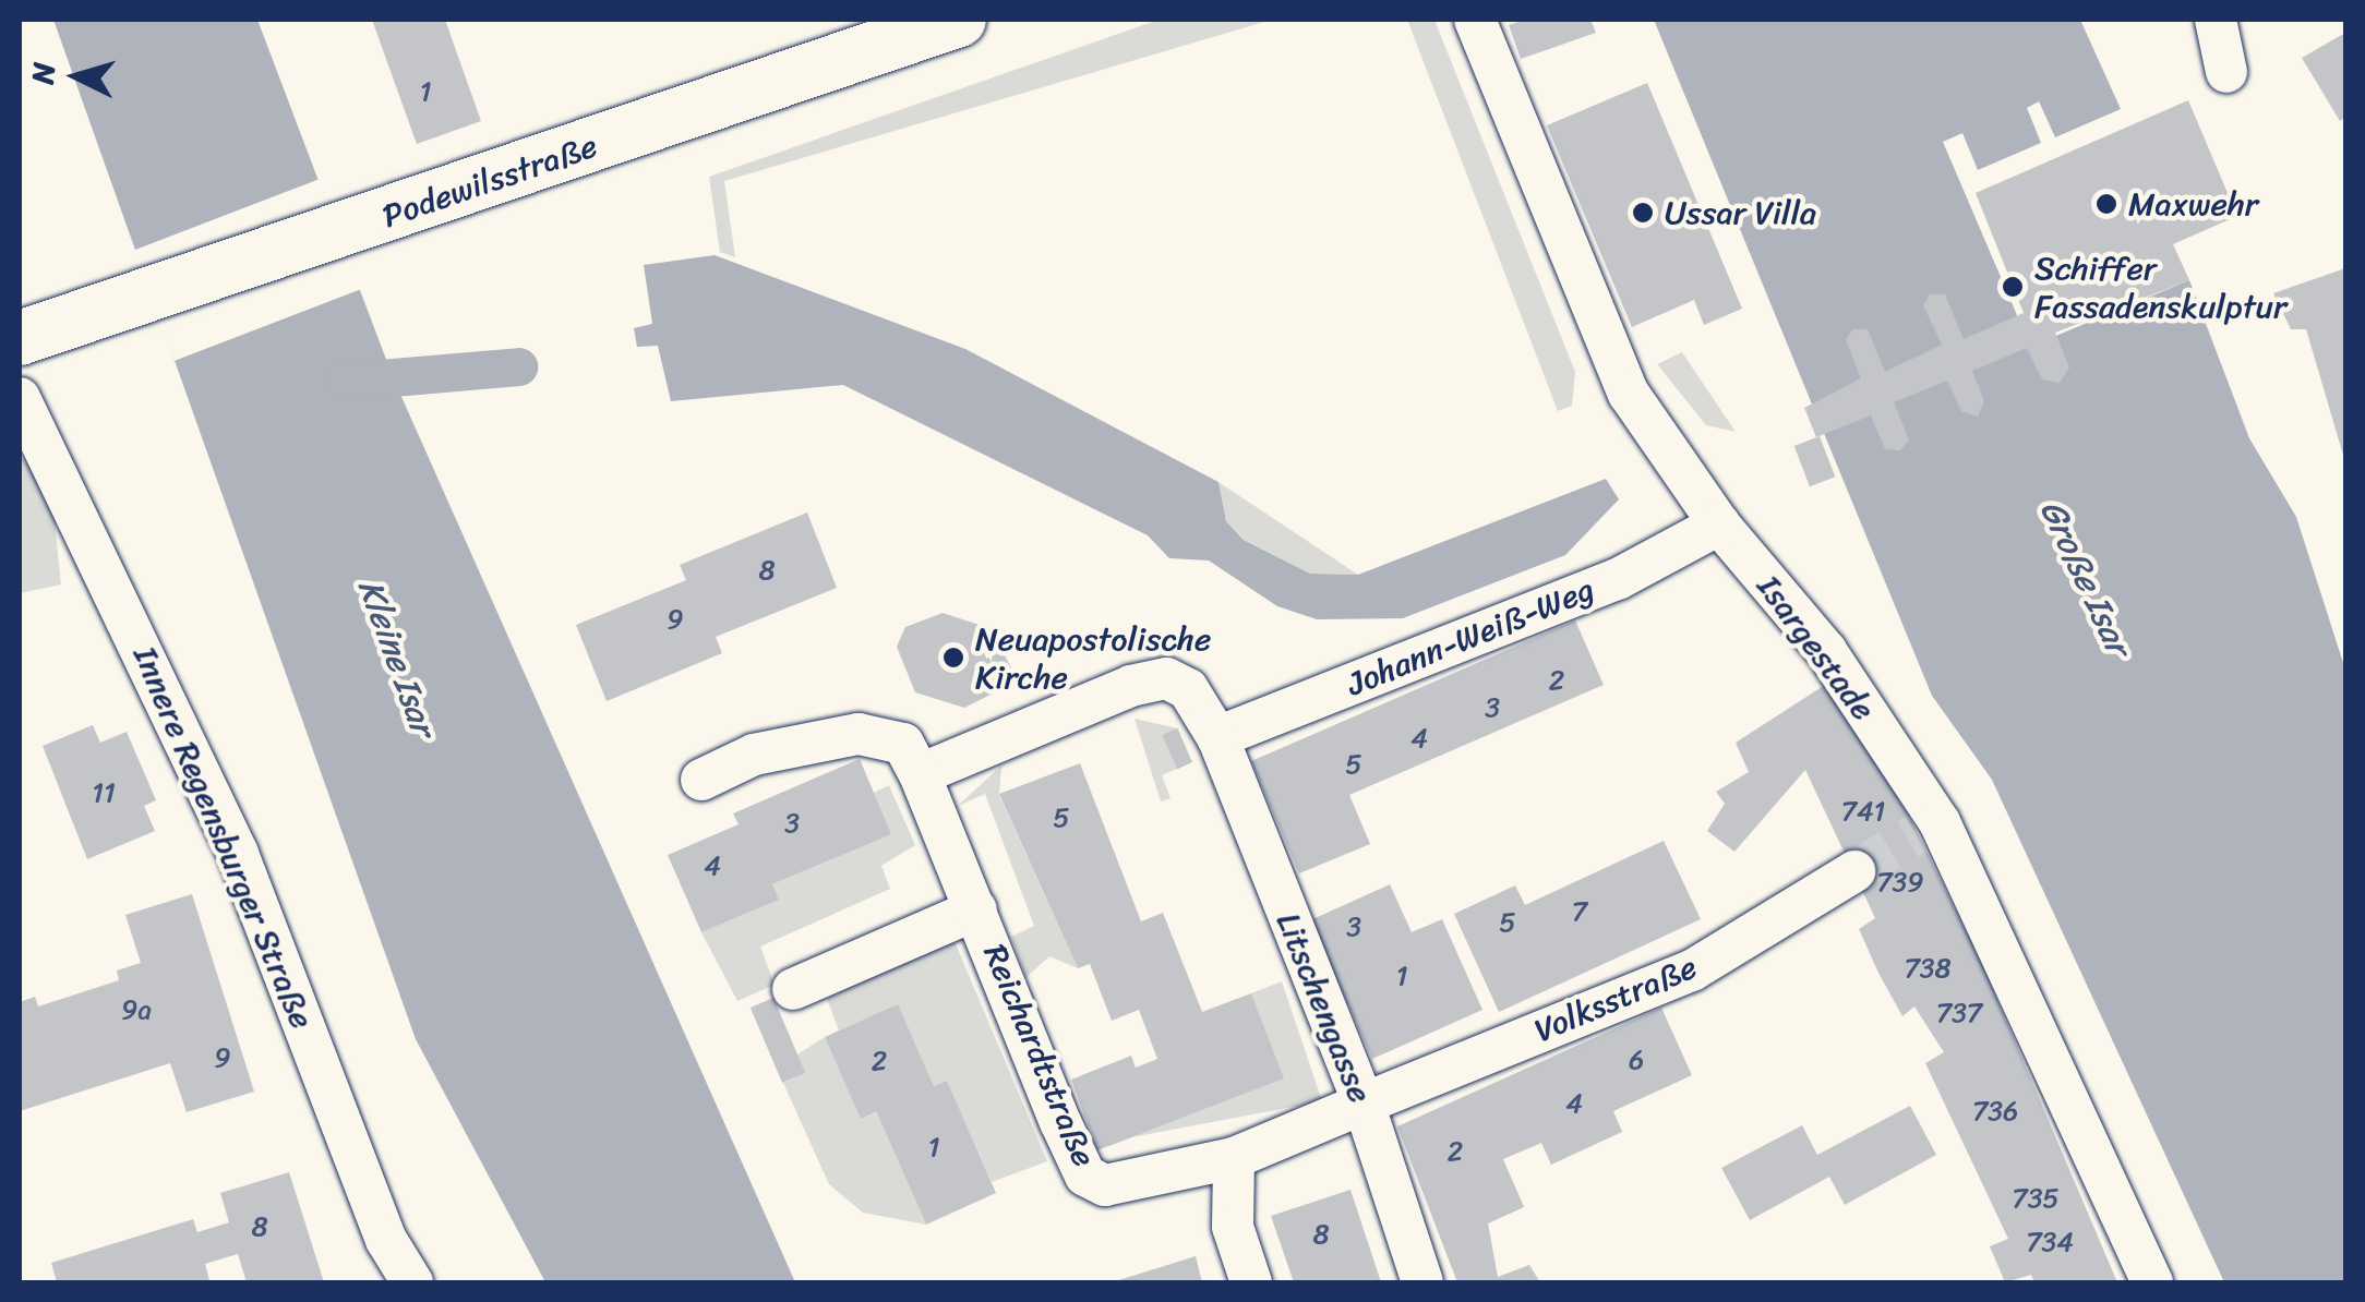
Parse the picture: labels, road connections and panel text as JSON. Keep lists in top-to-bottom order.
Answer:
{
  "streets": {
    "main road": ["Podewilsstraße"],
    "street": [
      "Johann-Weiß-Weg",
      "Isargestade",
      "Innere Regensburger Straße",
      "Volksstraße",
      "Litschengasse",
      "Reichardtstraße"
    ]
  },
  "crossings": [
    ["Johann-Weiß-Weg", "Isargestade"],
    ["Johann-Weiß-Weg", "Litschengasse"],
    ["Volksstraße", "Litschengasse"],
    ["Volksstraße", "Reichardtstraße"],
    ["Litschengasse", "Reichardtstraße"]
  ],
  "water": ["Große Isar", "Kleine Isar"],
  "places": [
    "Maxwehr",
    "Ussar Villa",
    "Schiffer Fassadenskulptur",
    "Neuapostolische Kirche"
  ],
  "house_numbers": [
    "1",
    "8",
    "9",
    "2",
    "3",
    "4",
    "5",
    "11",
    "741",
    "5",
    "3",
    "4",
    "739",
    "7",
    "5",
    "3",
    "738",
    "1",
    "9a",
    "737",
    "9",
    "6",
    "2",
    "4",
    "736",
    "1",
    "2",
    "735",
    "8",
    "8",
    "734"
  ],
  "north": "left"
}
